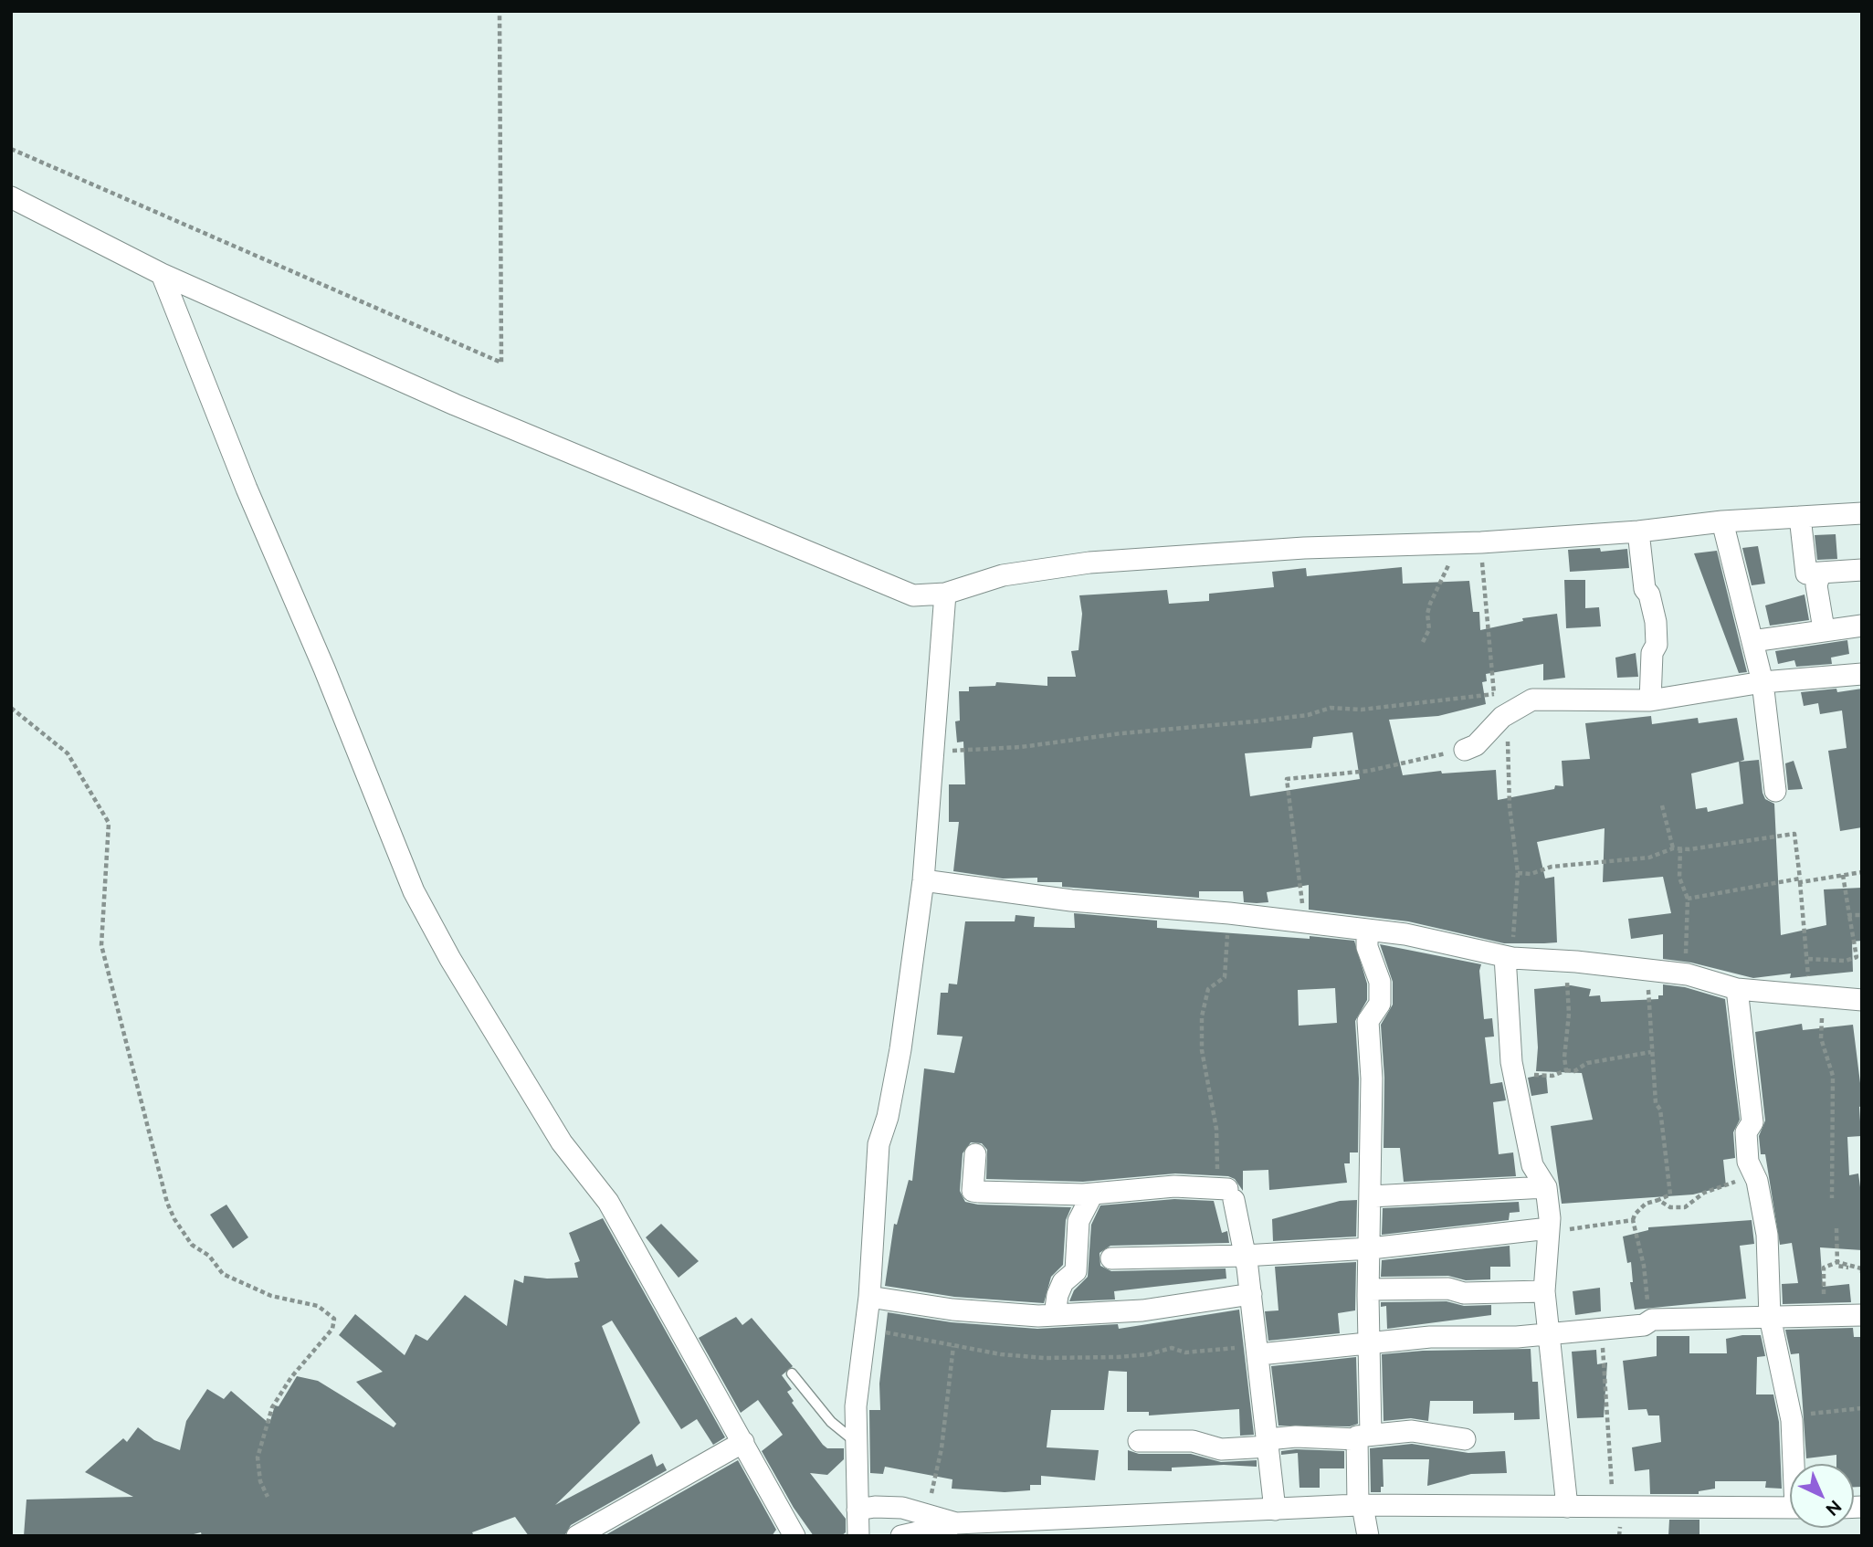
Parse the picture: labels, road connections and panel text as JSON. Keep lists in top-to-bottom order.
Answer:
{
  "north": "bottom right"
}
